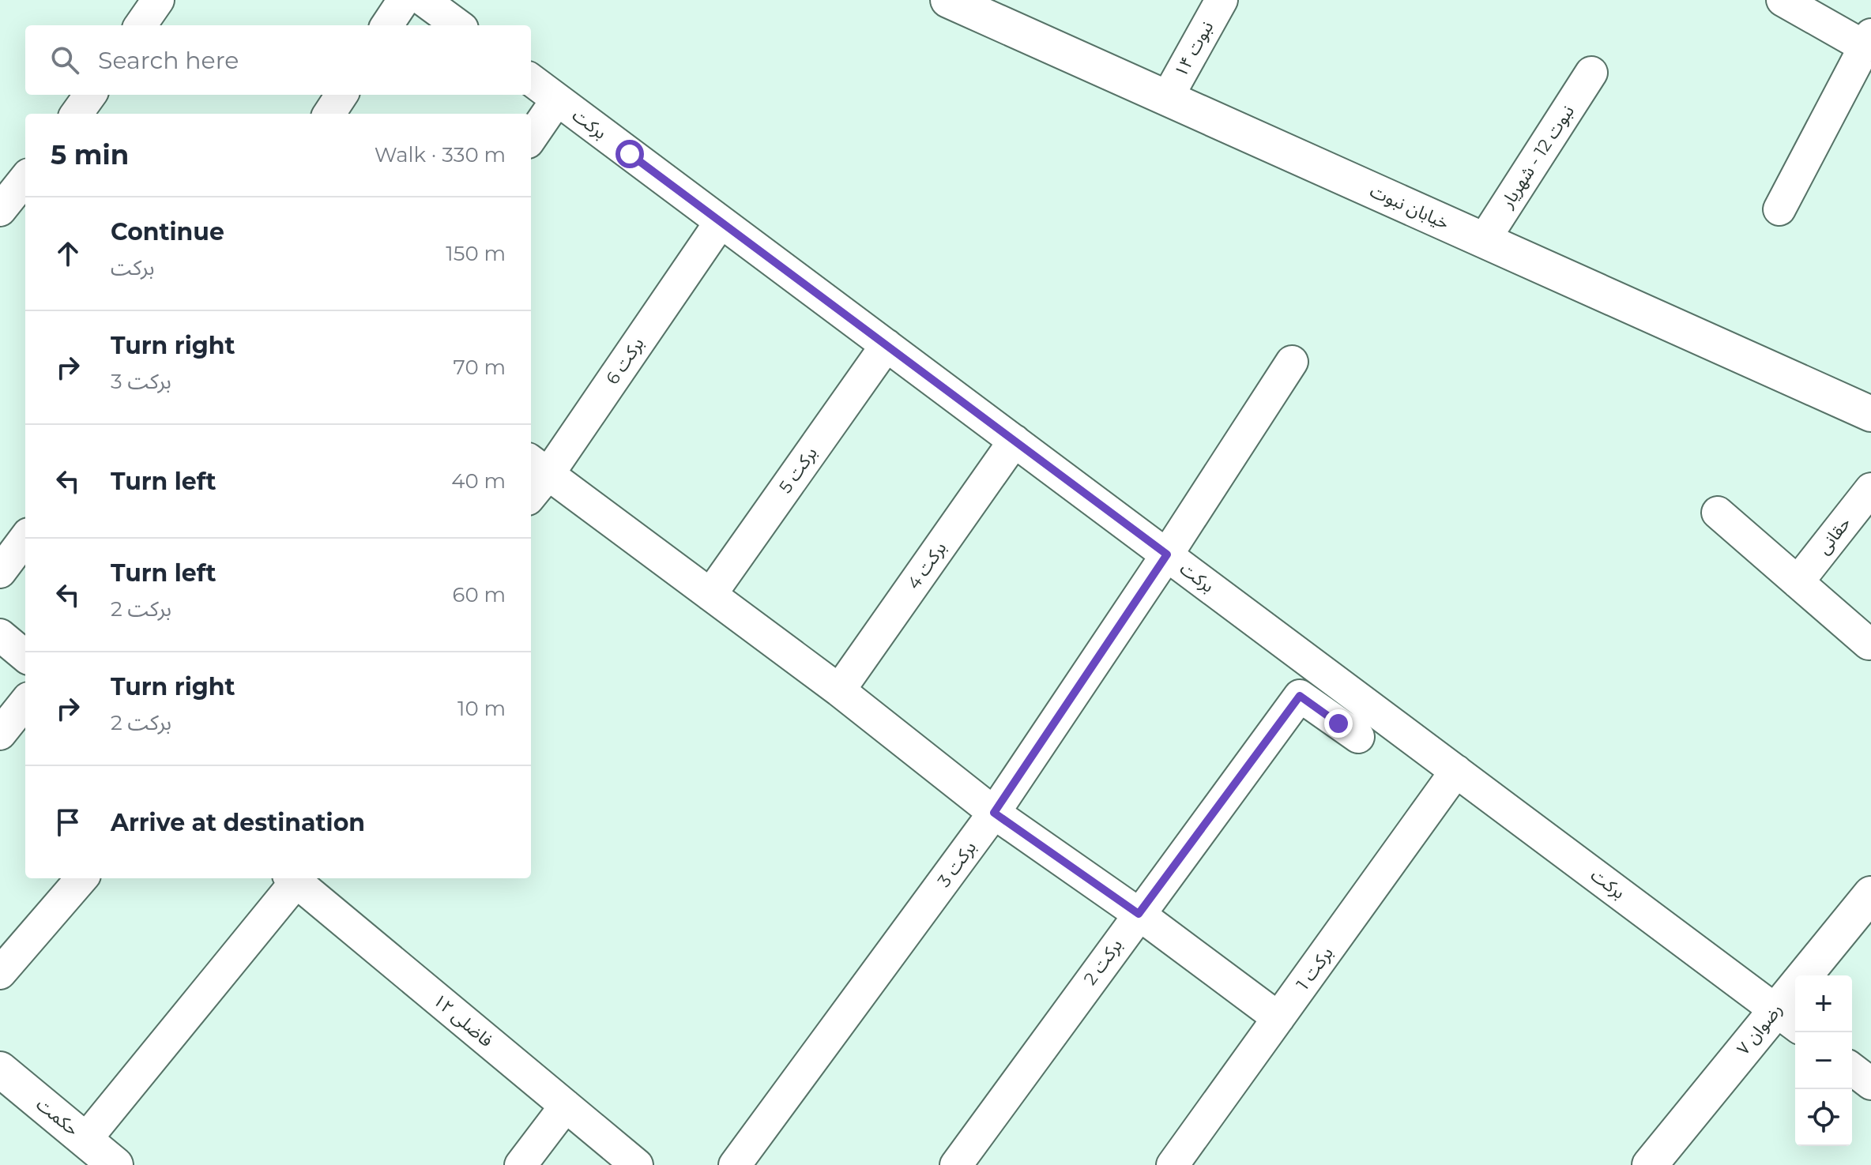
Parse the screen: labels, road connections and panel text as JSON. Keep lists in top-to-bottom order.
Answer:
{
  "streets": {
    "street": [
      "نبوت ۱۴",
      "برکت",
      "نبوت 12 - شهریار",
      "خیابان نبوت",
      "برکت 6",
      "برکت 5",
      "حقانی",
      "برکت 4",
      "برکت 3",
      "برکت 2",
      "برکت 1",
      "فاضلی ۱۲",
      "رضوان ۷",
      "حکمت"
    ]
  },
  "crossings": [
    ["نبوت ۱۴", "خیابان نبوت"],
    ["برکت", "برکت 6"],
    ["برکت", "برکت 5"],
    ["برکت", "برکت 4"],
    ["برکت", "برکت 3"],
    ["برکت", "برکت 1"],
    ["برکت", "رضوان ۷"],
    ["نبوت 12 - شهریار", "خیابان نبوت"]
  ],
  "page": {
    "search": "Search here",
    "heading": ["5 min", "Walk · 330 m"],
    "list": [
      ["Continue", "برکت", "150 m"],
      ["Turn right", "برکت 3", "70 m"],
      ["Turn left", "40 m"],
      ["Turn left", "برکت 2", "60 m"],
      ["Turn right", "برکت 2", "10 m"],
      "Arrive at destination"
    ],
    "map_buttons": ["+", "−"]
  }
}
